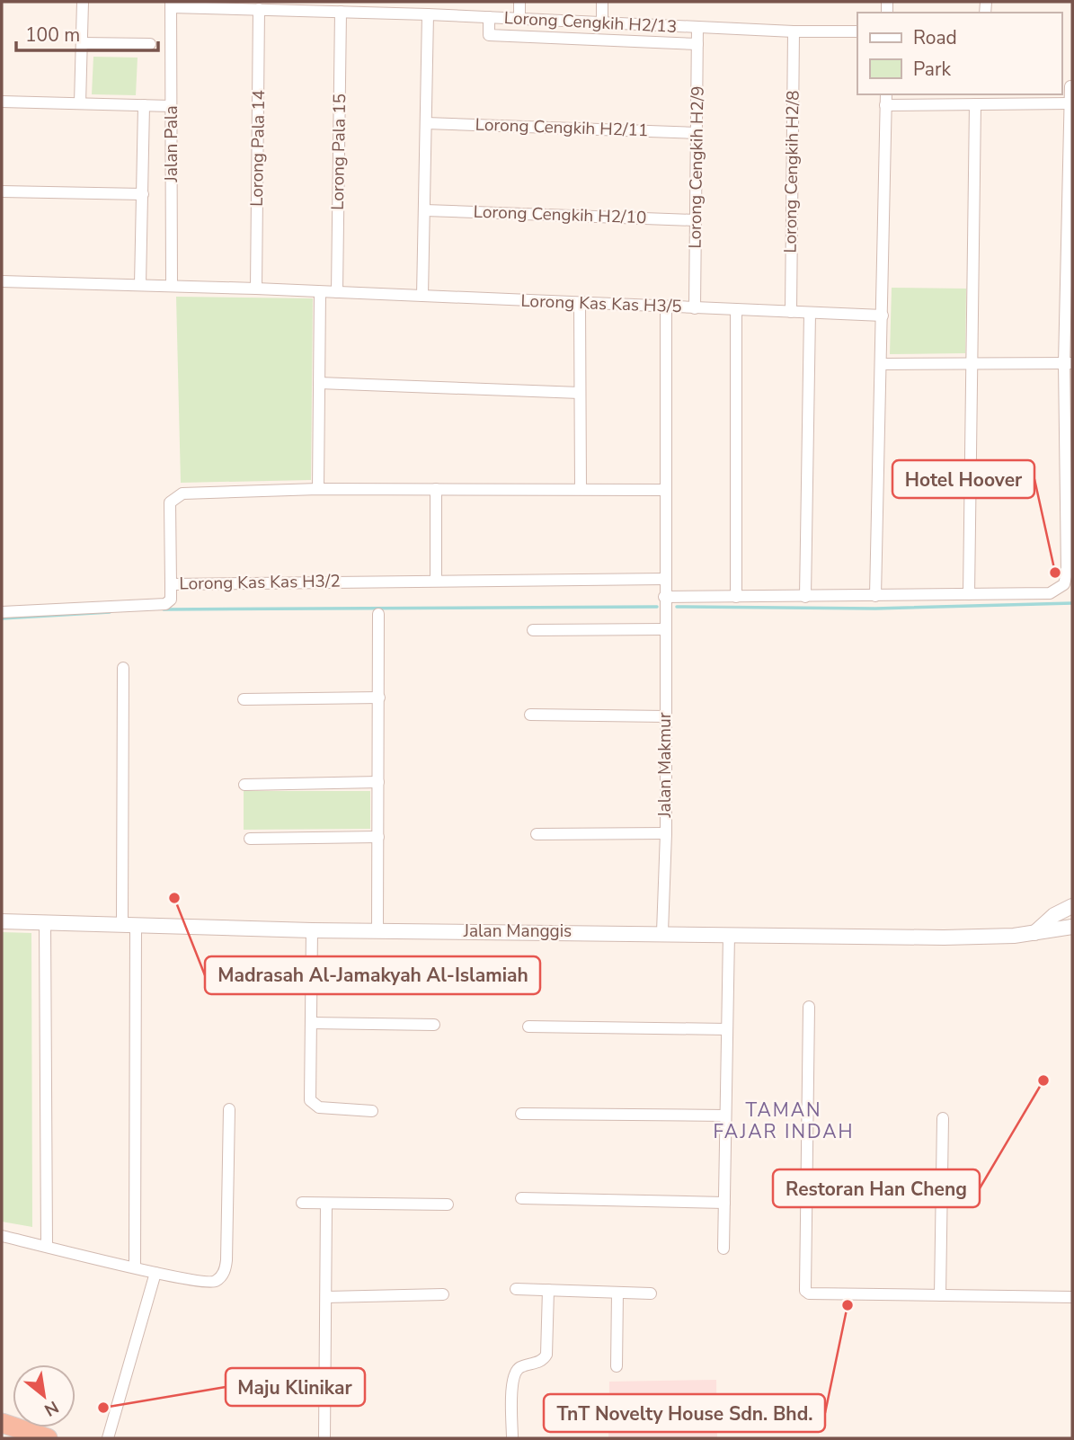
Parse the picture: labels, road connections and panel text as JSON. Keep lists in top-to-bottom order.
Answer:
{
  "streets": {
    "street": [
      "Lorong Cengkih H2/13",
      "Lorong Cengkih H2/11",
      "Jalan Pala",
      "Lorong Pala 14",
      "Lorong Pala 15",
      "Lorong Cengkih H2/9",
      "Lorong Cengkih H2/8",
      "Lorong Cengkih H2/10",
      "Lorong Kas Kas H3/5",
      "Lorong Kas Kas H3/2",
      "Jalan Makmur",
      "Jalan Manggis"
    ]
  },
  "crossings": [
    ["Lorong Cengkih H2/13", "Jalan Pala"],
    ["Lorong Cengkih H2/13", "Lorong Pala 14"],
    ["Lorong Cengkih H2/13", "Lorong Pala 15"],
    ["Lorong Cengkih H2/13", "Lorong Cengkih H2/9"],
    ["Lorong Cengkih H2/13", "Lorong Cengkih H2/8"],
    ["Lorong Cengkih H2/11", "Lorong Cengkih H2/9"],
    ["Jalan Pala", "Lorong Kas Kas H3/5"],
    ["Lorong Pala 14", "Lorong Kas Kas H3/5"],
    ["Lorong Pala 15", "Lorong Kas Kas H3/5"],
    ["Lorong Cengkih H2/9", "Lorong Cengkih H2/10"],
    ["Lorong Cengkih H2/9", "Lorong Kas Kas H3/5"],
    ["Lorong Cengkih H2/8", "Lorong Kas Kas H3/5"],
    ["Lorong Kas Kas H3/5", "Jalan Makmur"],
    ["Lorong Kas Kas H3/2", "Jalan Makmur"],
    ["Jalan Makmur", "Jalan Manggis"]
  ],
  "districts": ["TAMAN FAJAR INDAH"],
  "places": [
    "Hotel Hoover",
    "Madrasah Al-Jamakyah Al-Islamiah",
    "Restoran Han Cheng",
    "TnT Novelty House Sdn. Bhd.",
    "Maju Klinikar"
  ],
  "legend": ["Road", "Park"],
  "scale_bar": "100 m",
  "north": "bottom right"
}
